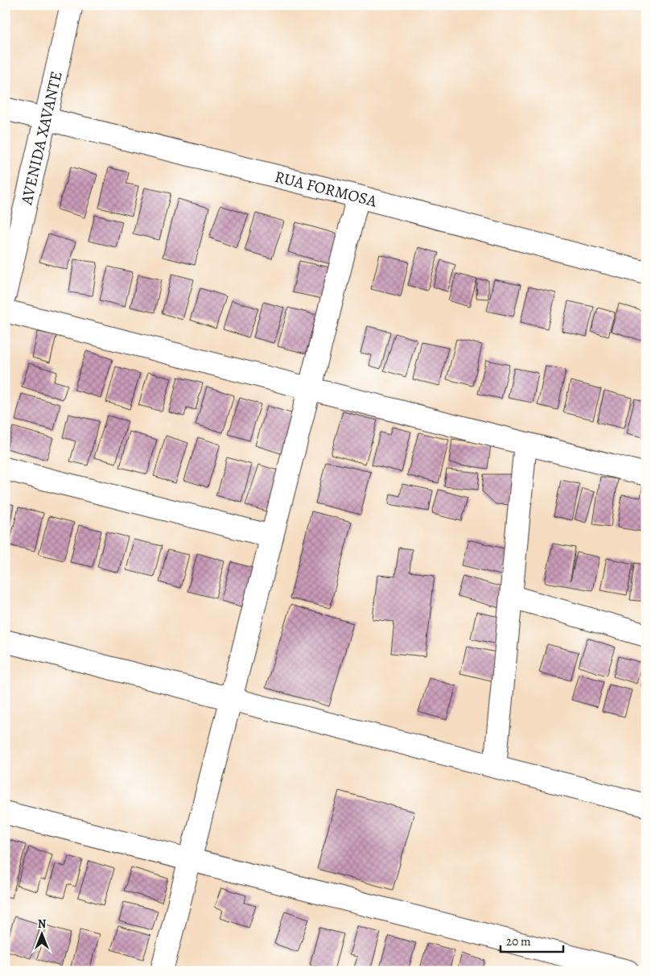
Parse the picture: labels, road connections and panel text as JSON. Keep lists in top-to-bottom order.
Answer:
{
  "streets": {
    "street": ["AVENIDA XAVANTE", "RUA FORMOSA"]
  },
  "crossings": [
    ["AVENIDA XAVANTE", "RUA FORMOSA"]
  ],
  "scale_bar": "20 m",
  "north": "top"
}
